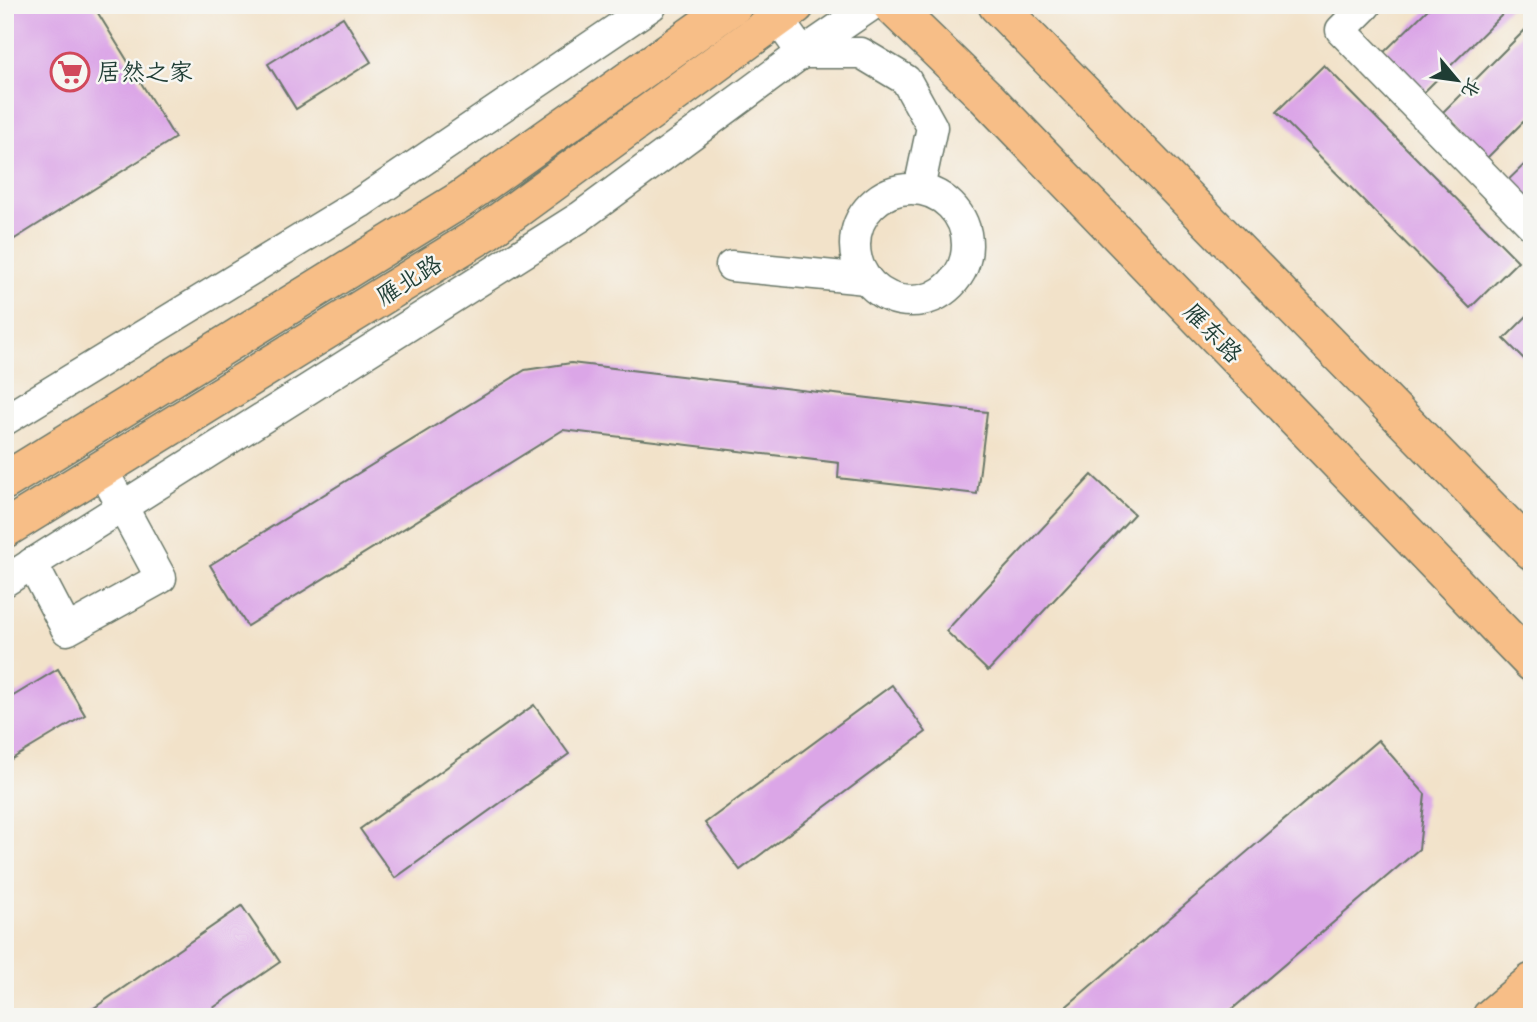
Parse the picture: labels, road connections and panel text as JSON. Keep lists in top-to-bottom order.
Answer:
{
  "streets": {
    "main road": ["雁北路", "雁东路"]
  },
  "places": {
    "supermarket": ["居然之家"]
  },
  "north": "bottom right"
}
